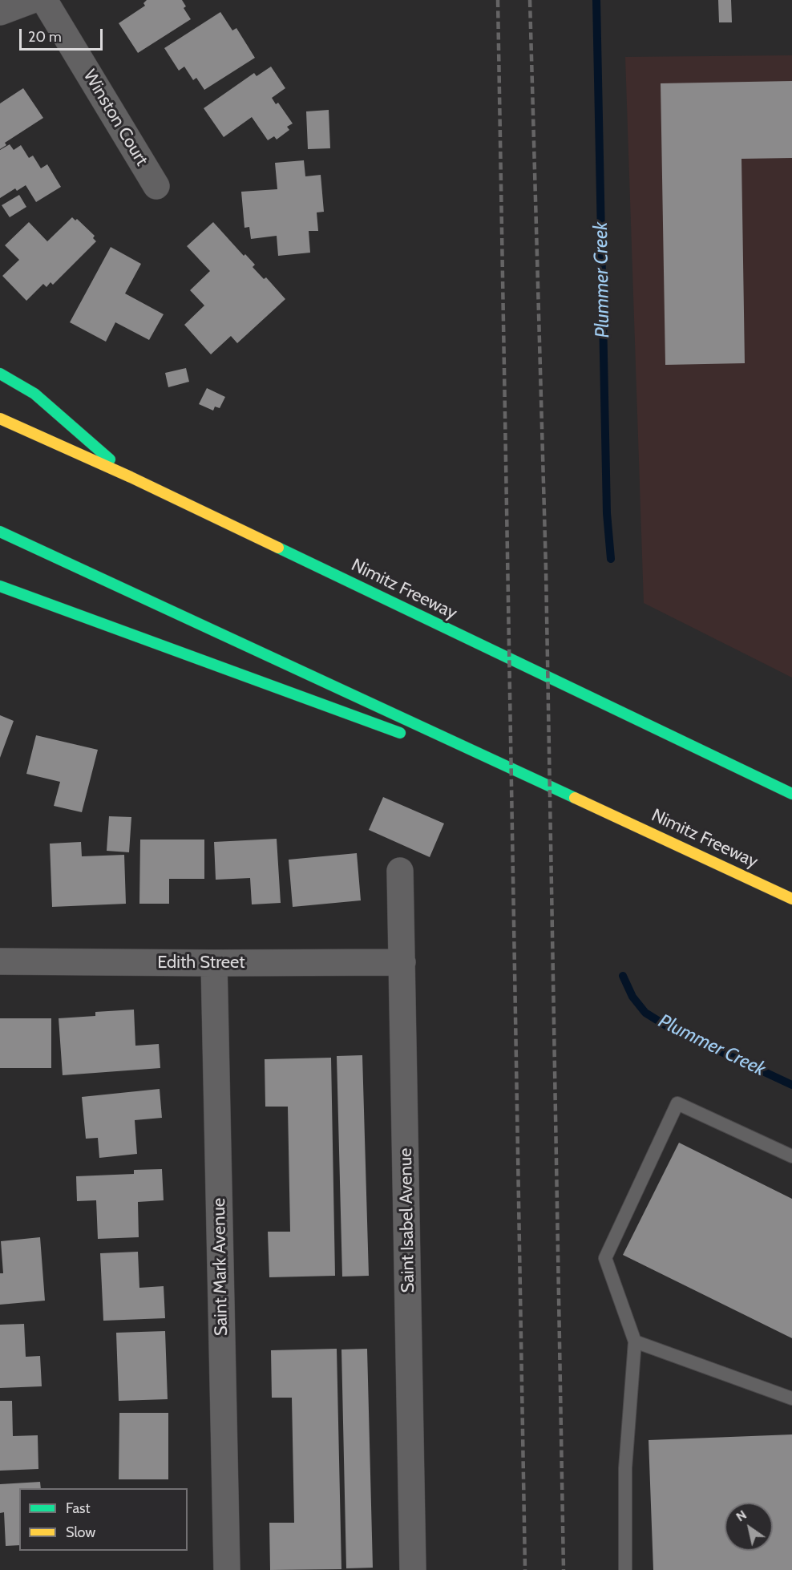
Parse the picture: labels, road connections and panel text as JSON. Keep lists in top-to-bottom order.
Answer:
{
  "streets": {
    "highway": ["Nimitz Freeway"],
    "street": [
      "Winston Court",
      "Edith Street",
      "Saint Isabel Avenue",
      "Saint Mark Avenue"
    ]
  },
  "crossings": [
    ["Edith Street", "Saint Isabel Avenue"],
    ["Edith Street", "Saint Mark Avenue"]
  ],
  "water": ["Plummer Creek"],
  "legend": ["Fast", "Slow"],
  "scale_bar": "20 m",
  "north": "top left"
}
